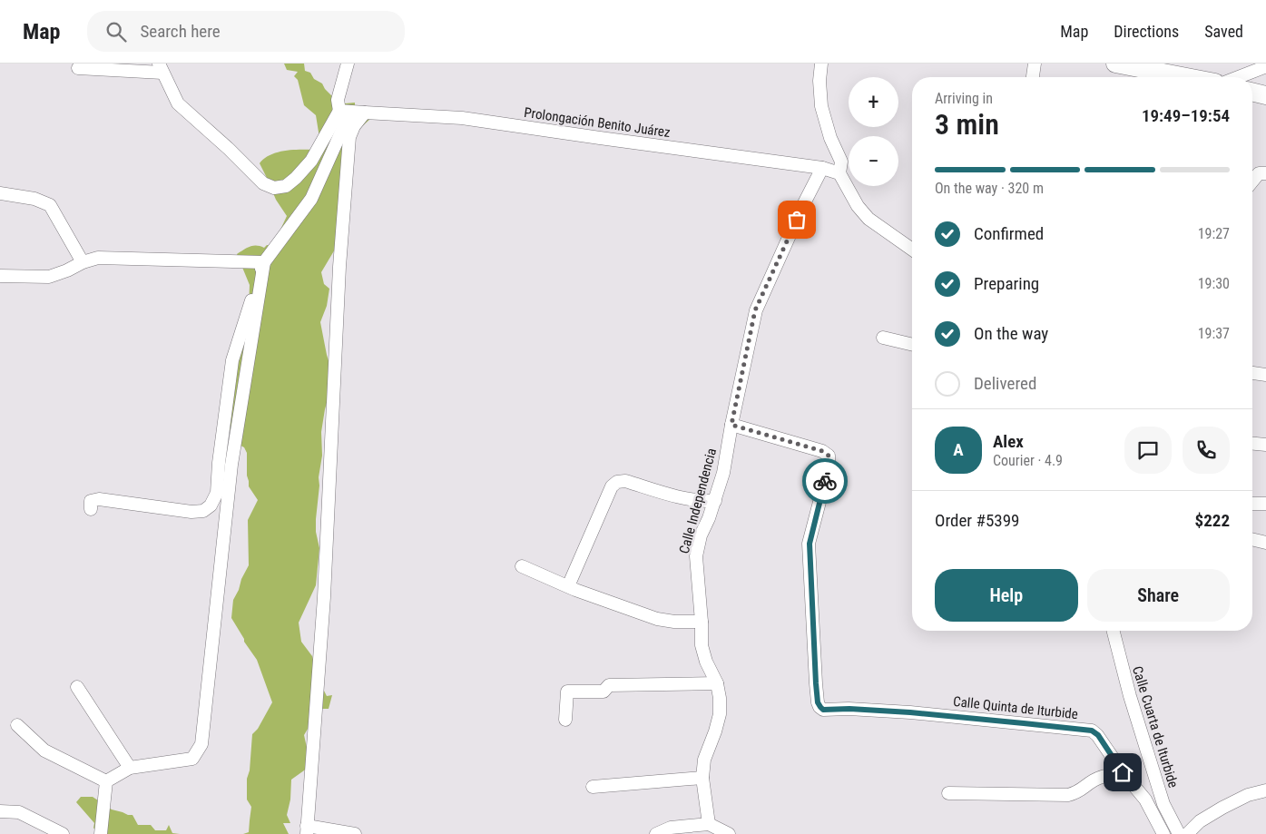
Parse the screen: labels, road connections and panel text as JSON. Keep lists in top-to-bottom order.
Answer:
{
  "streets": {
    "street": [
      "Prolongación Benito Juárez",
      "Calle Independencia",
      "Calle Quinta de Iturbide",
      "Calle Cuarta de Iturbide"
    ]
  },
  "crossings": [
    ["Prolongación Benito Juárez", "Calle Independencia"],
    ["Calle Independencia", "Calle Quinta de Iturbide"]
  ],
  "page": {
    "header": "Map",
    "search": "Search here",
    "nav": ["Map", "Directions", "Saved"],
    "map_buttons": ["+", "−"],
    "heading": ["3 min", "Arriving in", "19:49–19:54"],
    "panel": [
      "Alex",
      "Courier · 4.9",
      "Order #5399",
      "$222"
    ],
    "bar": "On the way · 320 m",
    "list": [
      ["Confirmed", "19:27"],
      ["Preparing", "19:30"],
      ["On the way", "19:37"],
      "Delivered"
    ],
    "round": "A",
    "buttons": ["Help", "Share"]
  }
}
